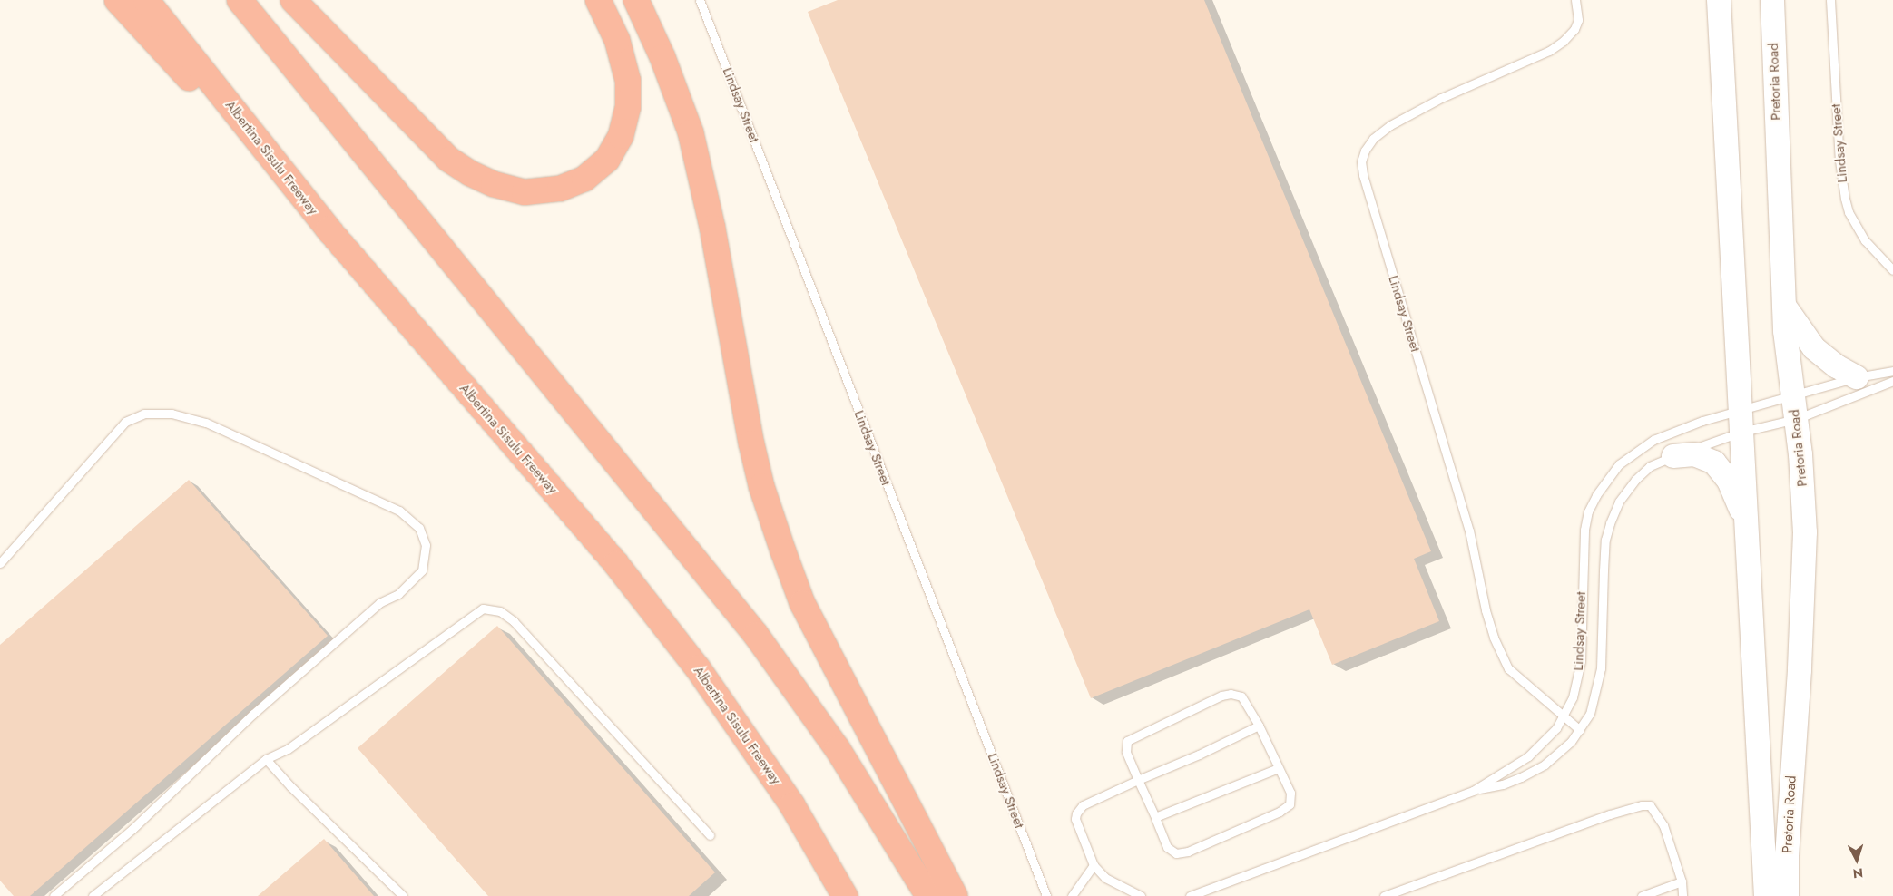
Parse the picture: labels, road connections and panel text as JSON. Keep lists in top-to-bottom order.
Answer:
{
  "streets": {
    "highway": ["Albertina Sisulu Freeway"],
    "main road": ["Pretoria Road"],
    "lane": ["Lindsay Street"]
  },
  "crossings": [
    ["Pretoria Road", "Lindsay Street"]
  ],
  "north": "bottom"
}
